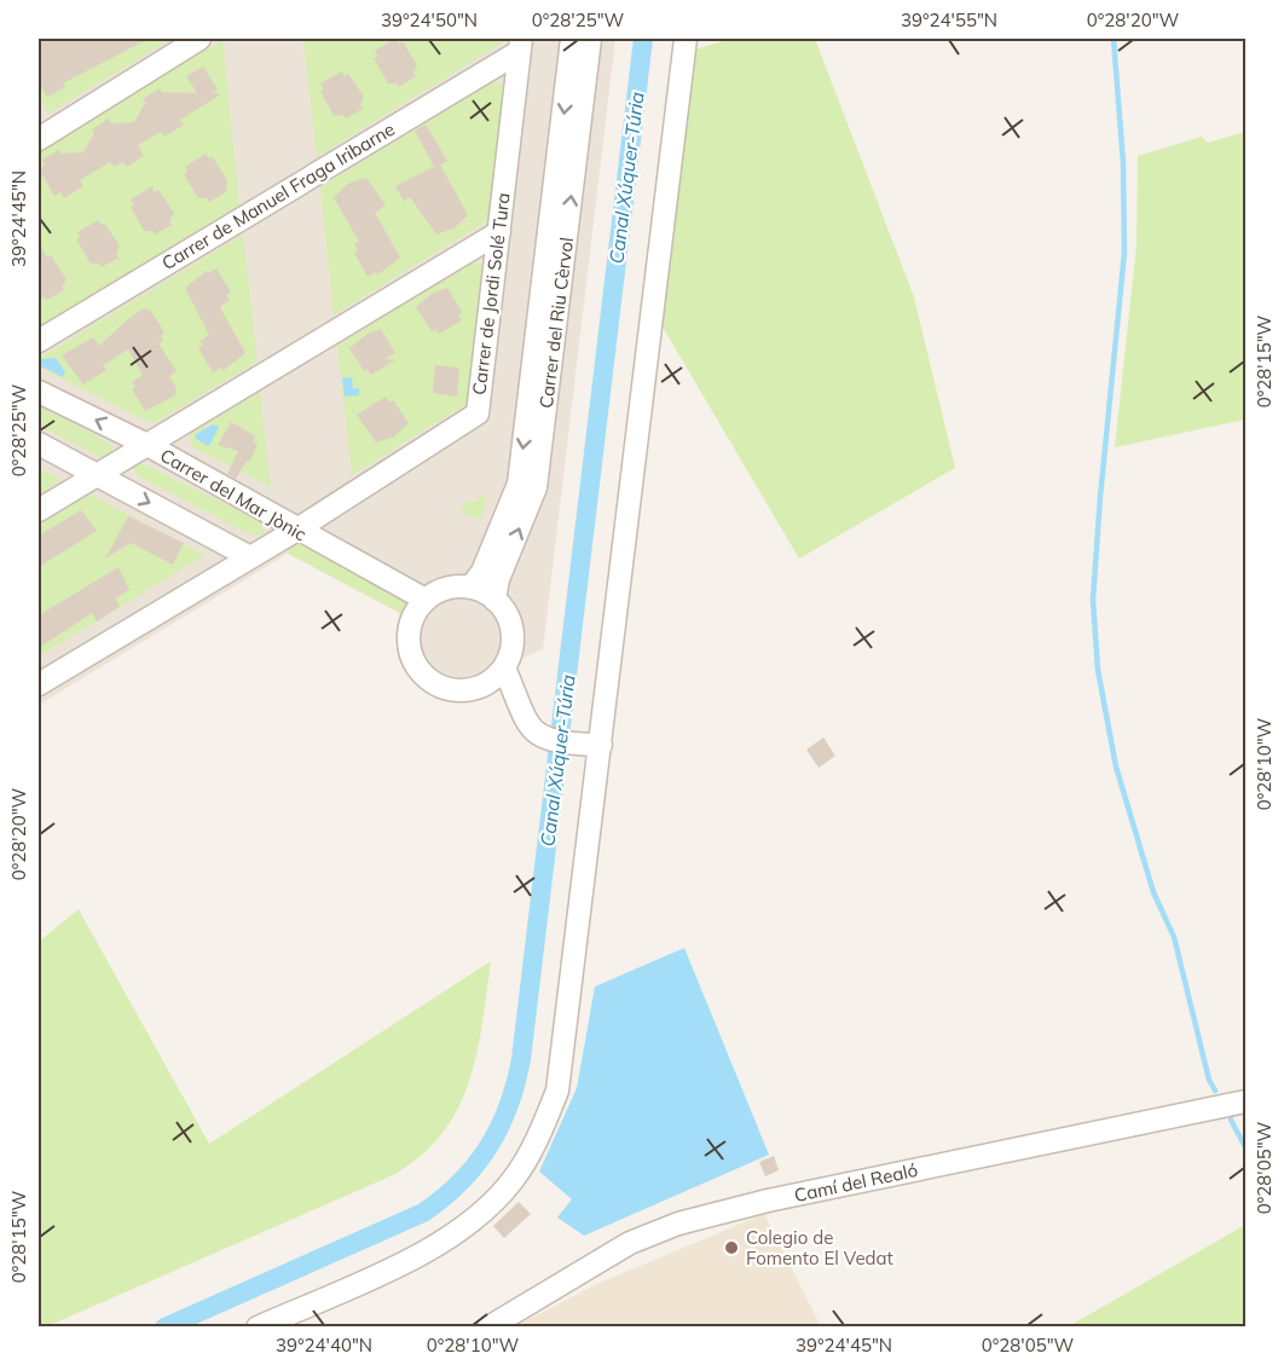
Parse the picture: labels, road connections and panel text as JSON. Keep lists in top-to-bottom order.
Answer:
{
  "streets": {
    "street": [
      "Carrer de Manuel Fraga Iribarne",
      "Carrer de Jordi Solé Tura",
      "Carrer del Riu Cèrvol",
      "Carrer del Mar Jònic",
      "Camí del Realó"
    ]
  },
  "crossings": [
    ["Carrer de Manuel Fraga Iribarne", "Carrer de Jordi Solé Tura"],
    ["Carrer de Jordi Solé Tura", "Carrer del Mar Jònic"],
    ["Carrer del Riu Cèrvol", "Carrer del Mar Jònic"]
  ],
  "water": ["Canal Xúquer-Túria"],
  "places": ["Colegio de Fomento El Vedat"],
  "coordinates": [
    "39°24'50\"N",
    "0°28'25\"W",
    "39°24'55\"N",
    "0°28'20\"W",
    "39°24'45\"N",
    "0°28'15\"W",
    "0°28'10\"W",
    "0°28'05\"W",
    "39°24'40\"N"
  ]
}
